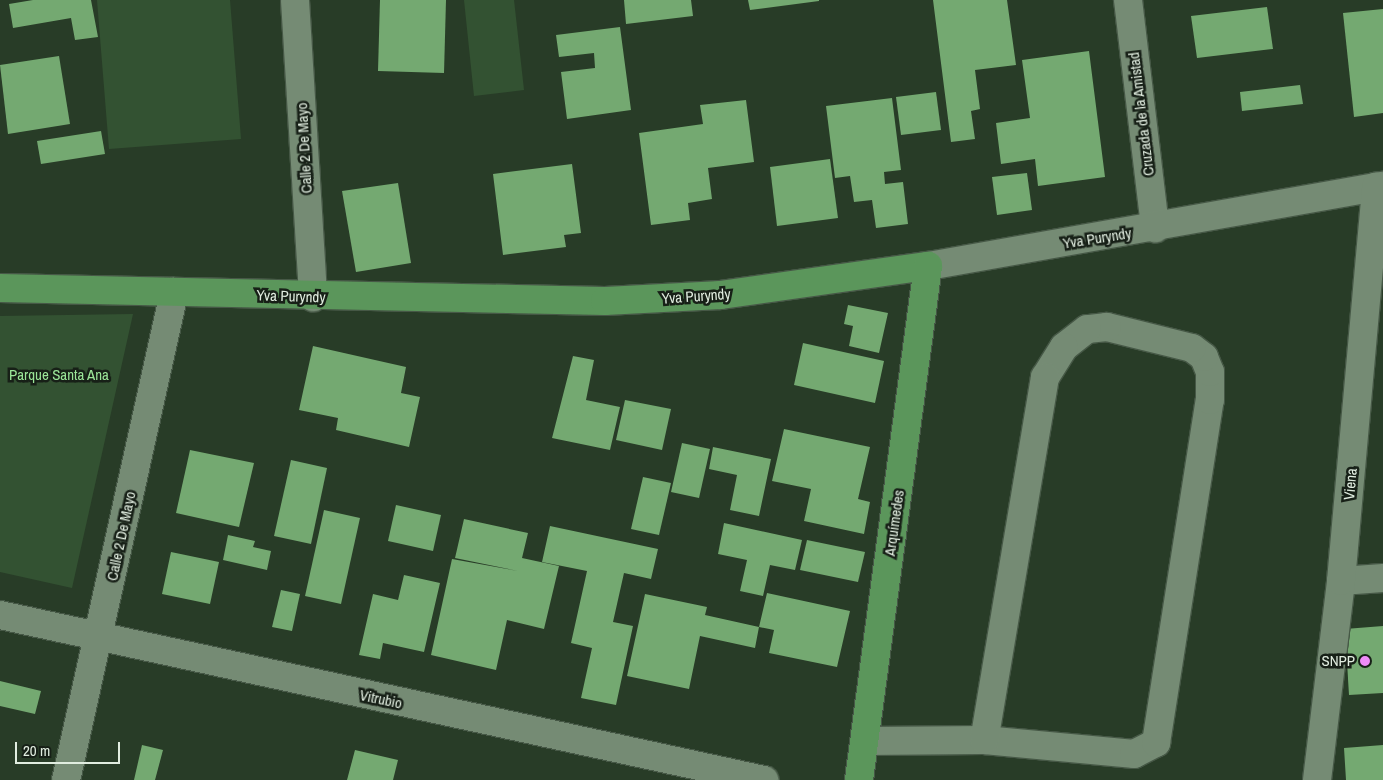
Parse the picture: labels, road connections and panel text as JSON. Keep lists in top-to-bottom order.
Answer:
{
  "streets": {
    "main road": ["Yva Puryndy", "Arquímedes"],
    "street": [
      "Cruzada de la Amistad",
      "Calle 2 De Mayo",
      "Viena",
      "Vitrubio"
    ]
  },
  "crossings": [
    ["Cruzada de la Amistad", "Yva Puryndy"],
    ["Calle 2 De Mayo", "Yva Puryndy"],
    ["Calle 2 De Mayo", "Vitrubio"],
    ["Yva Puryndy", "Viena"],
    ["Yva Puryndy", "Arquímedes"]
  ],
  "parks": ["Parque Santa Ana"],
  "places": ["SNPP"],
  "scale_bar": "20 m"
}
